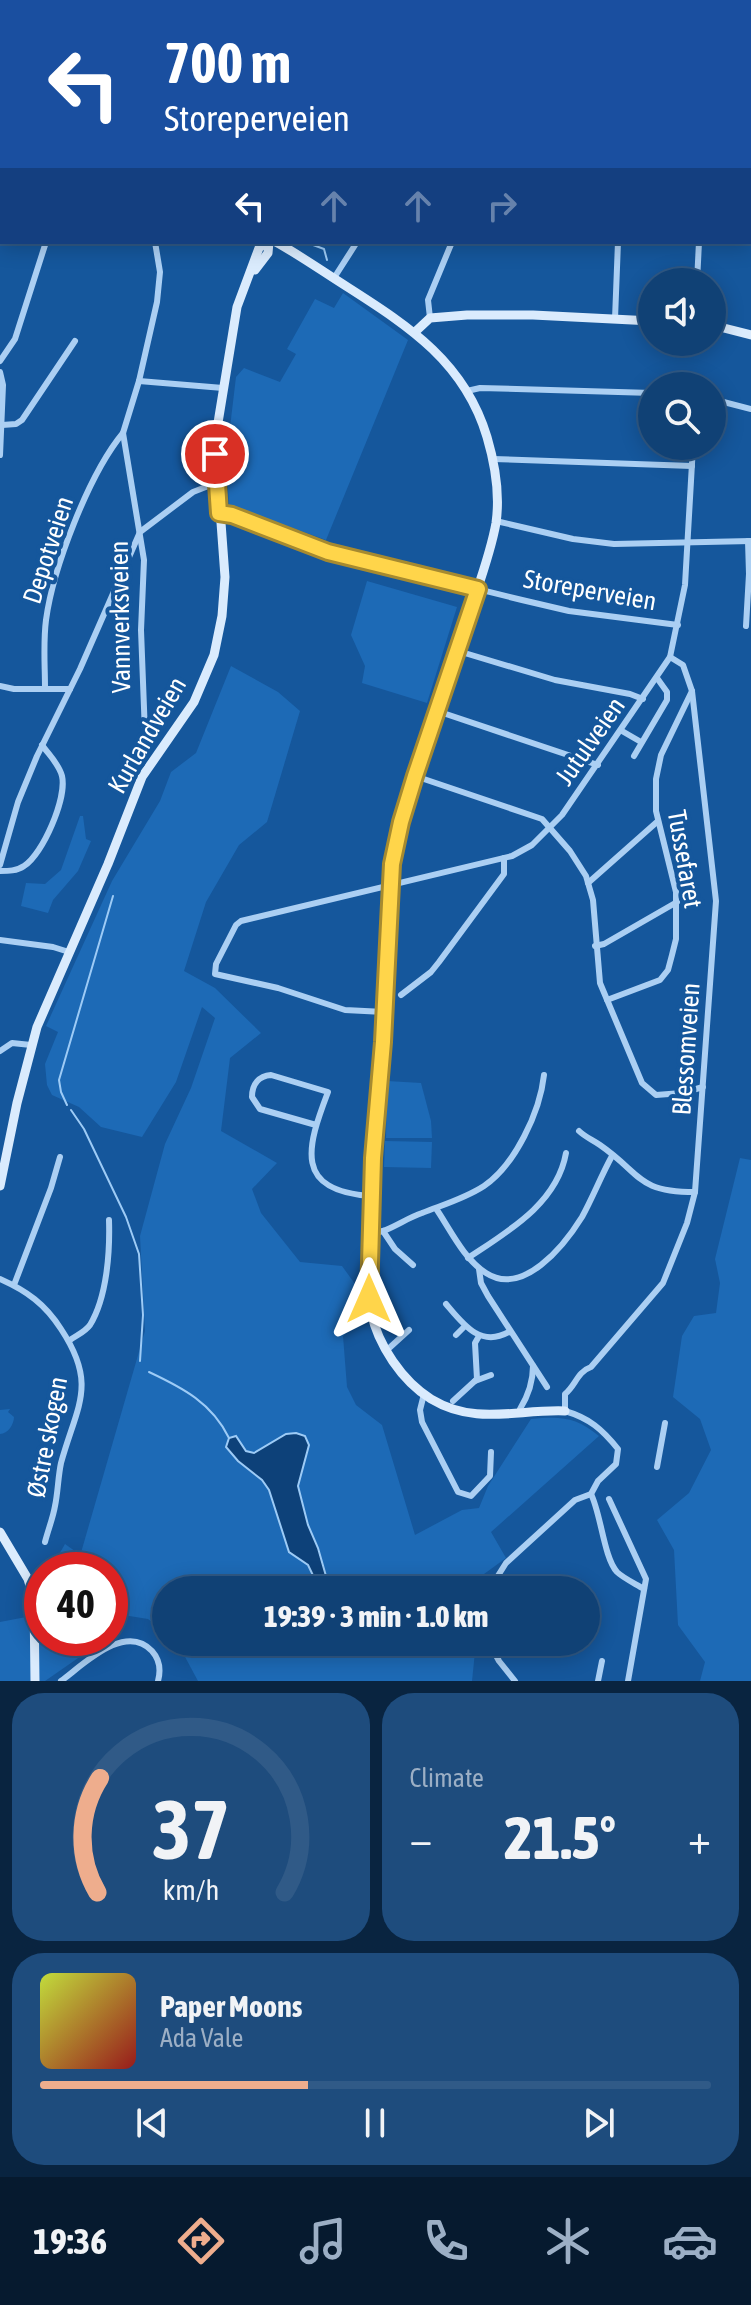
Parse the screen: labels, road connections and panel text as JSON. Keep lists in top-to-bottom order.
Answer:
{
  "streets": {
    "street": [
      "Depotveien",
      "Storeperveien",
      "Vannverksveien",
      "Kurlandveien",
      "Jutulveien",
      "Tussefaret",
      "Blessomveien",
      "Østre skogen"
    ]
  },
  "crossings": [
    ["Depotveien", "Vannverksveien"],
    ["Storeperveien", "Kurlandveien"],
    ["Storeperveien", "Jutulveien"],
    ["Jutulveien", "Blessomveien"],
    ["Tussefaret", "Blessomveien"]
  ],
  "page": {
    "turn": ["700 m", "Storeperveien"],
    "limit": "40",
    "trip": "19:39 · 3 min · 1.0 km",
    "tile": "Climate",
    "heat": ["−", "21.5°", "+"],
    "song": ["Paper Moons", "Ada Vale"],
    "tabs": "19:36",
    "gauge": ["37", "km/h"]
  }
}
